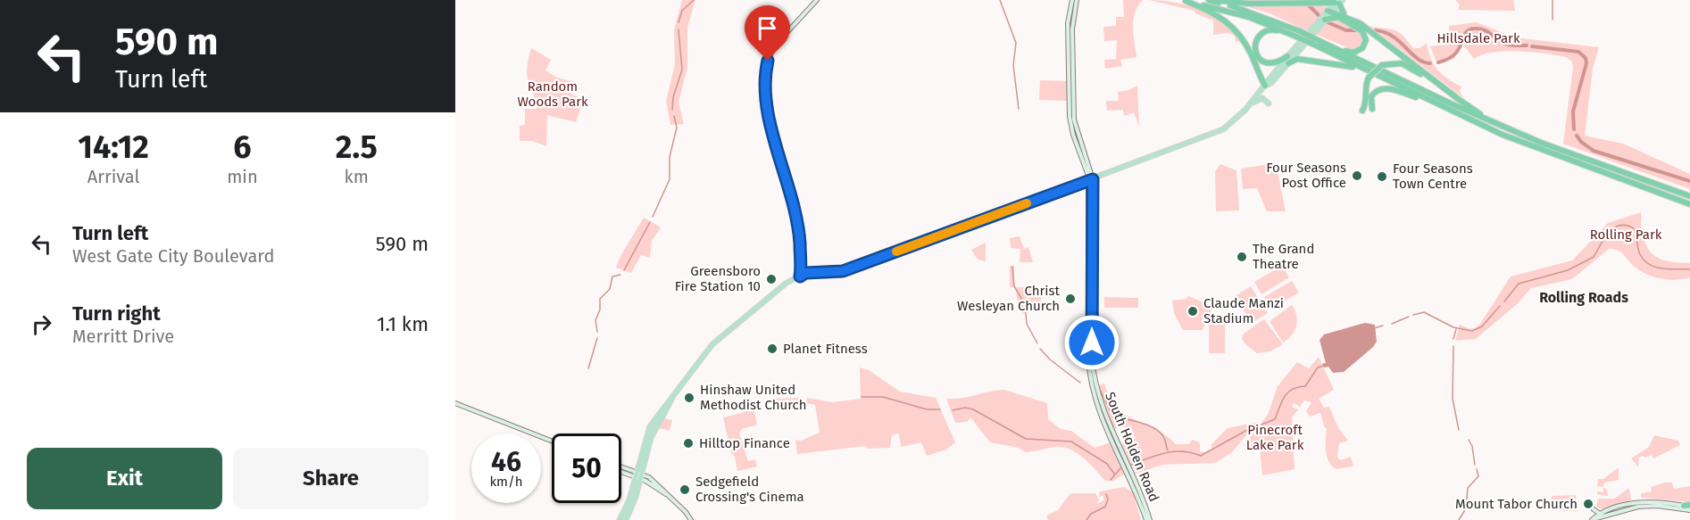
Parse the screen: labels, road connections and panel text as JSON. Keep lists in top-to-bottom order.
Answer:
{
  "streets": {
    "main road": ["South Holden Road"]
  },
  "districts": ["Rolling Roads"],
  "parks": [
    "Hillsdale Park",
    "Random Woods Park",
    "Rolling Park",
    "Pinecroft Lake Park"
  ],
  "places": [
    "Four Seasons Post Office",
    "Four Seasons Town Centre",
    "The Grand Theatre",
    "Greensboro Fire Station 10",
    "Christ Wesleyan Church",
    "Claude Manzi Stadium",
    "Planet Fitness",
    "Hinshaw United Methodist Church",
    "Hilltop Finance",
    "Sedgefield Crossing's Cinema",
    "Mount Tabor Church"
  ],
  "page": {
    "turn": ["590 m", "Turn left"],
    "eta": [
      "14:12",
      "Arrival",
      "6",
      "min",
      "2.5",
      "km"
    ],
    "list": [
      {
        "name": "Turn left",
        "note": "West Gate City Boulevard",
        "value": "590 m"
      },
      {
        "name": "Turn right",
        "note": "Merritt Drive",
        "value": "1.1 km"
      }
    ],
    "speed": "46 km/h",
    "limit": "50",
    "buttons": ["Exit", "Share"]
  }
}
